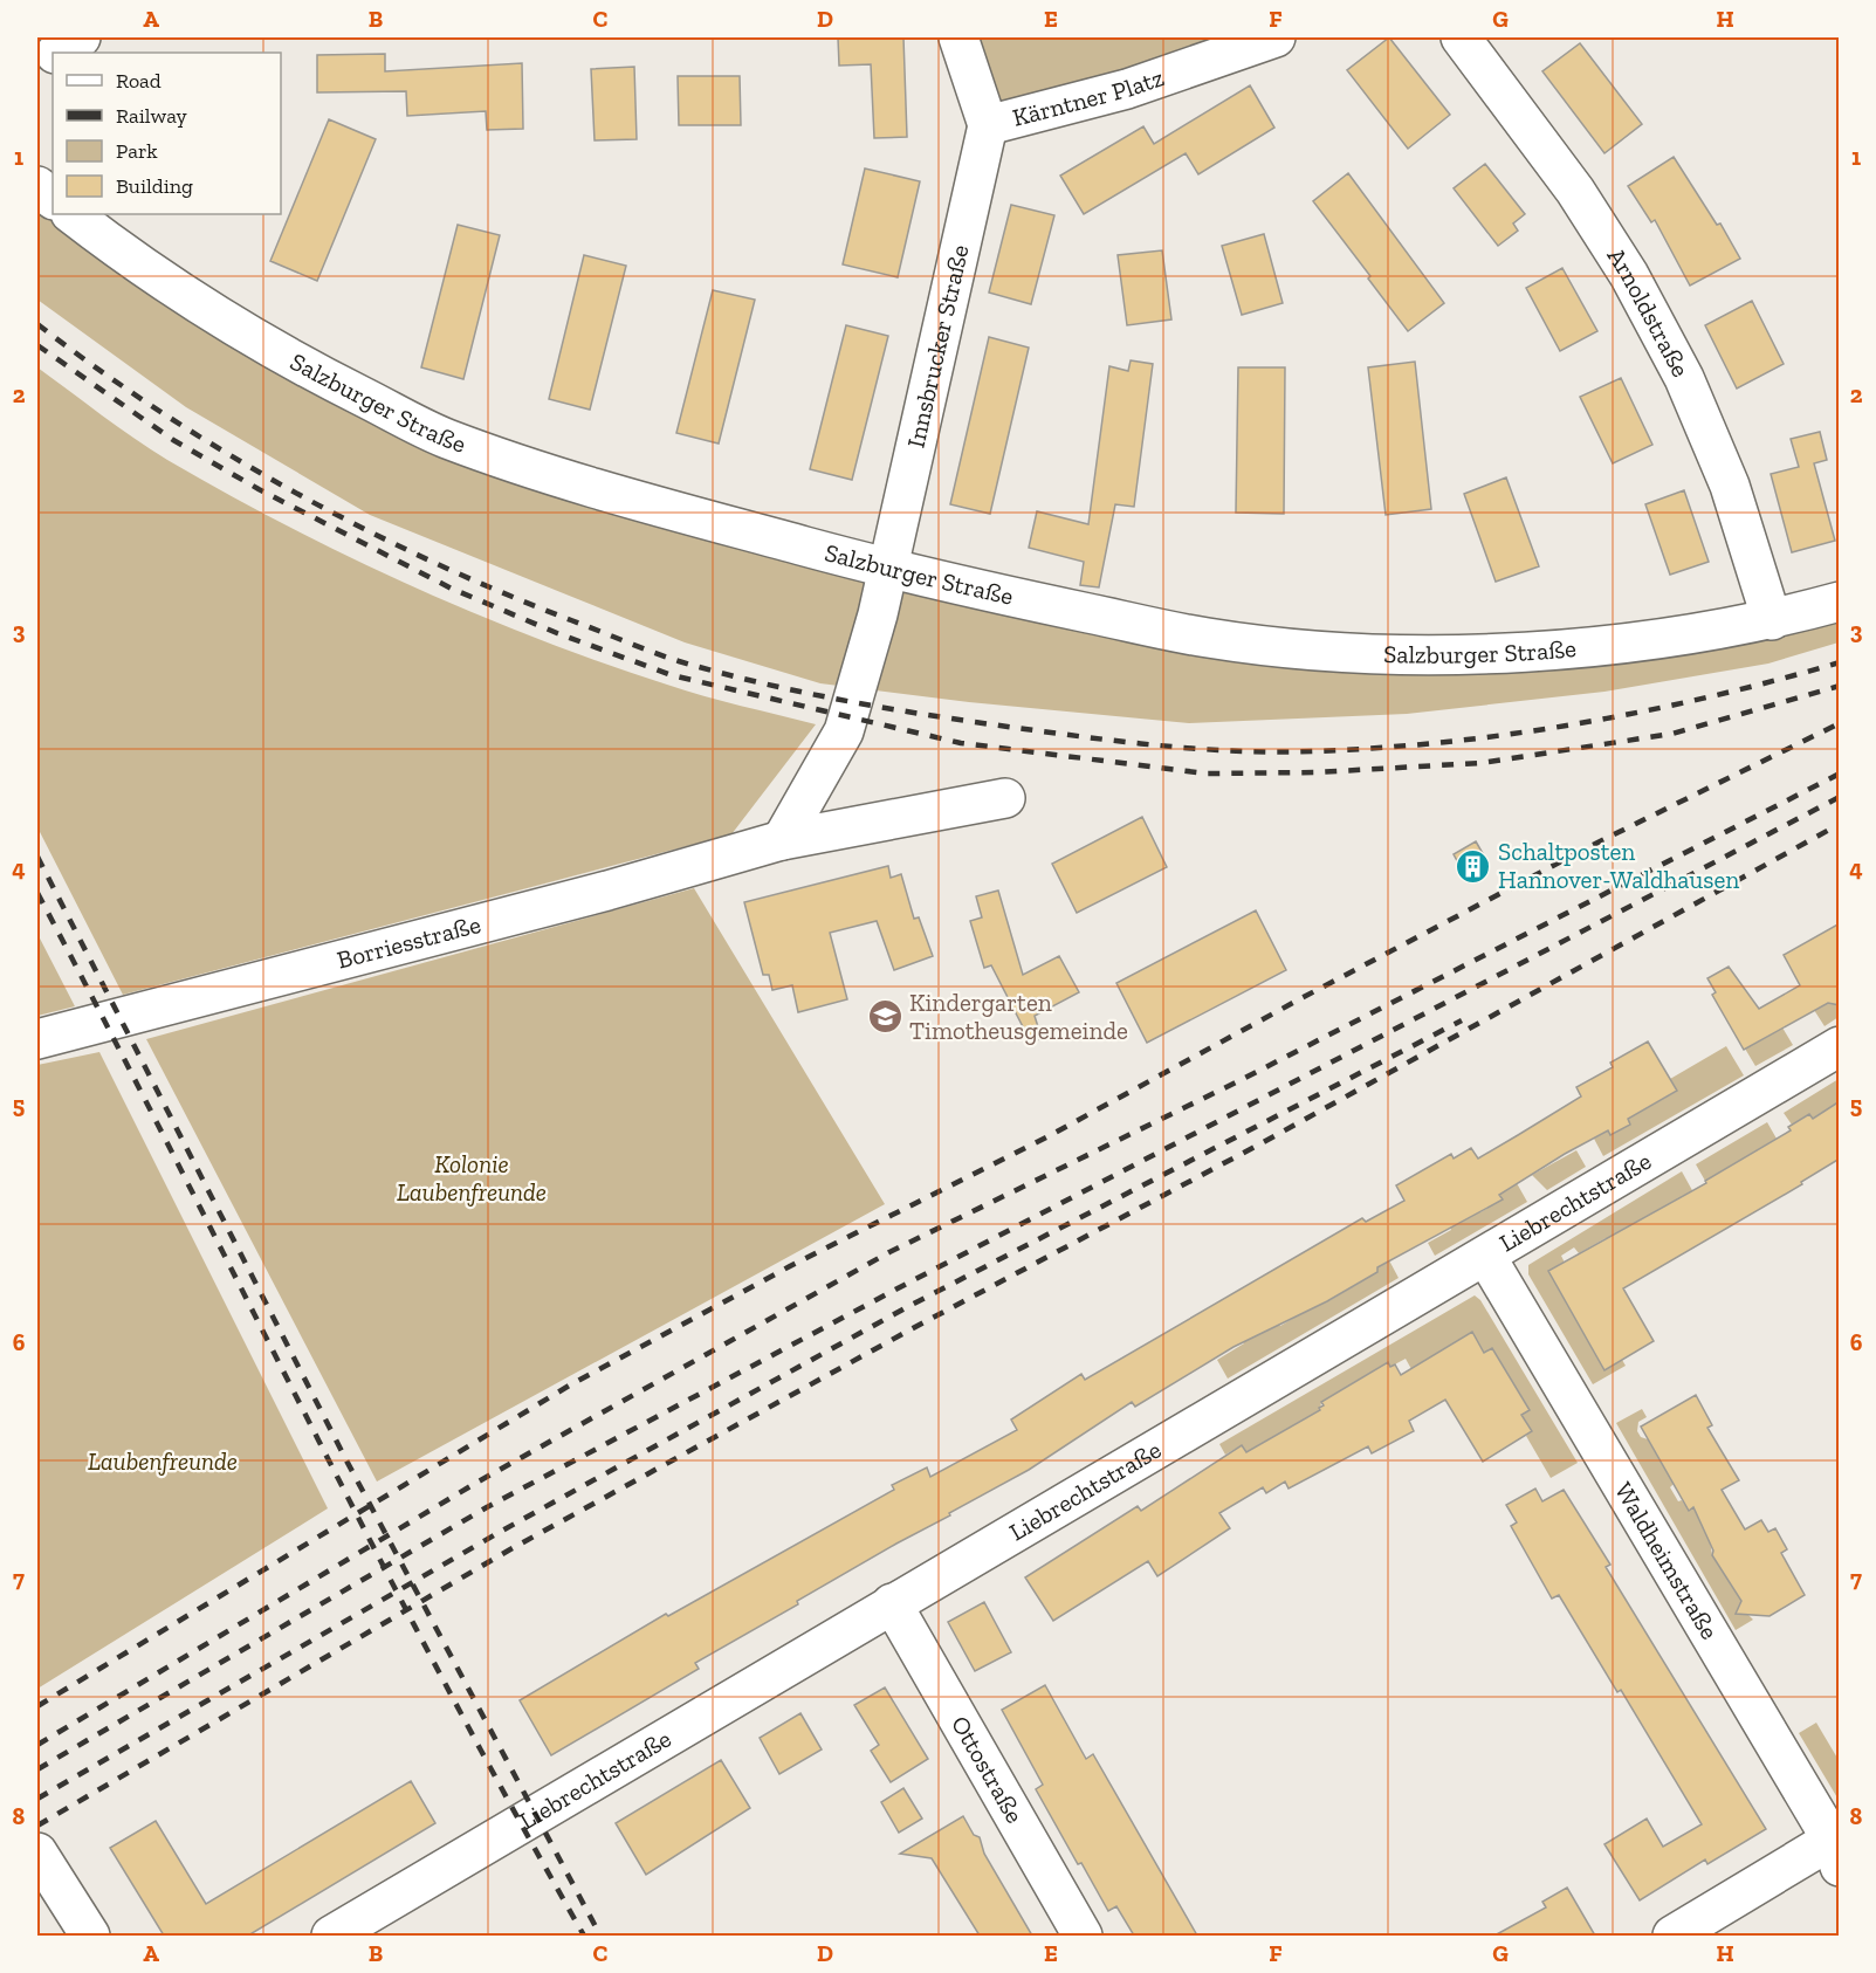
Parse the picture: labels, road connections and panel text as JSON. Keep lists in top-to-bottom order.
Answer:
{
  "streets": {
    "street": [
      "Kärntner Platz",
      "Arnoldstraße",
      "Innsbrucker Straße",
      "Salzburger Straße",
      "Borriesstraße",
      "Liebrechtstraße",
      "Waldheimstraße",
      "Ottostraße"
    ]
  },
  "crossings": [
    ["Kärntner Platz", "Innsbrucker Straße"],
    ["Arnoldstraße", "Salzburger Straße"],
    ["Innsbrucker Straße", "Salzburger Straße"],
    ["Liebrechtstraße", "Waldheimstraße"],
    ["Liebrechtstraße", "Ottostraße"]
  ],
  "parks": ["Kolonie Laubenfreunde", "Laubenfreunde"],
  "places": {
    "building": ["Schaltposten Hannover-Waldhausen"],
    "school or university": ["Kindergarten Timotheusgemeinde"]
  },
  "legend": [
    "Road",
    "Railway",
    "Park",
    "Building"
  ],
  "grid": {
    "columns": [
      "A",
      "B",
      "C",
      "D",
      "E",
      "F",
      "G",
      "H"
    ],
    "rows": [
      "1",
      "2",
      "3",
      "4",
      "5",
      "6",
      "7",
      "8"
    ]
  }
}
